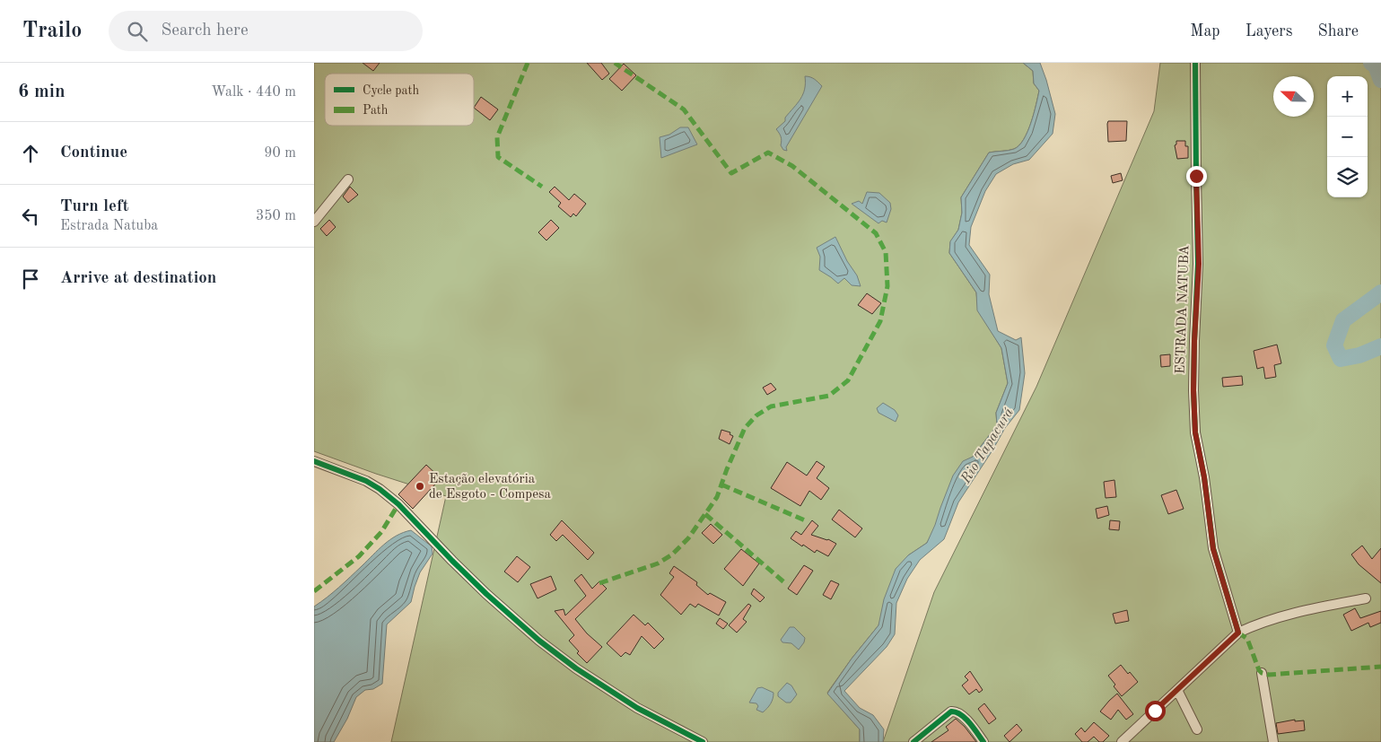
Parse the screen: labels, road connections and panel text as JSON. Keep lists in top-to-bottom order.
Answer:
{
  "streets": {
    "street": ["ESTRADA NATUBA"]
  },
  "water": ["Rio Tapacurá"],
  "places": ["Estação elevatória de Esgoto - Compesa"],
  "legend": ["Cycle path", "Path"],
  "north": "left",
  "page": {
    "header": "Trailo",
    "search": "Search here",
    "nav": ["Map", "Layers", "Share"],
    "heading": ["6 min", "Walk · 440 m"],
    "map_buttons": ["+", "−"],
    "list": [
      ["Continue", "90 m"],
      ["Turn left", "Estrada Natuba", "350 m"],
      "Arrive at destination"
    ]
  }
}
